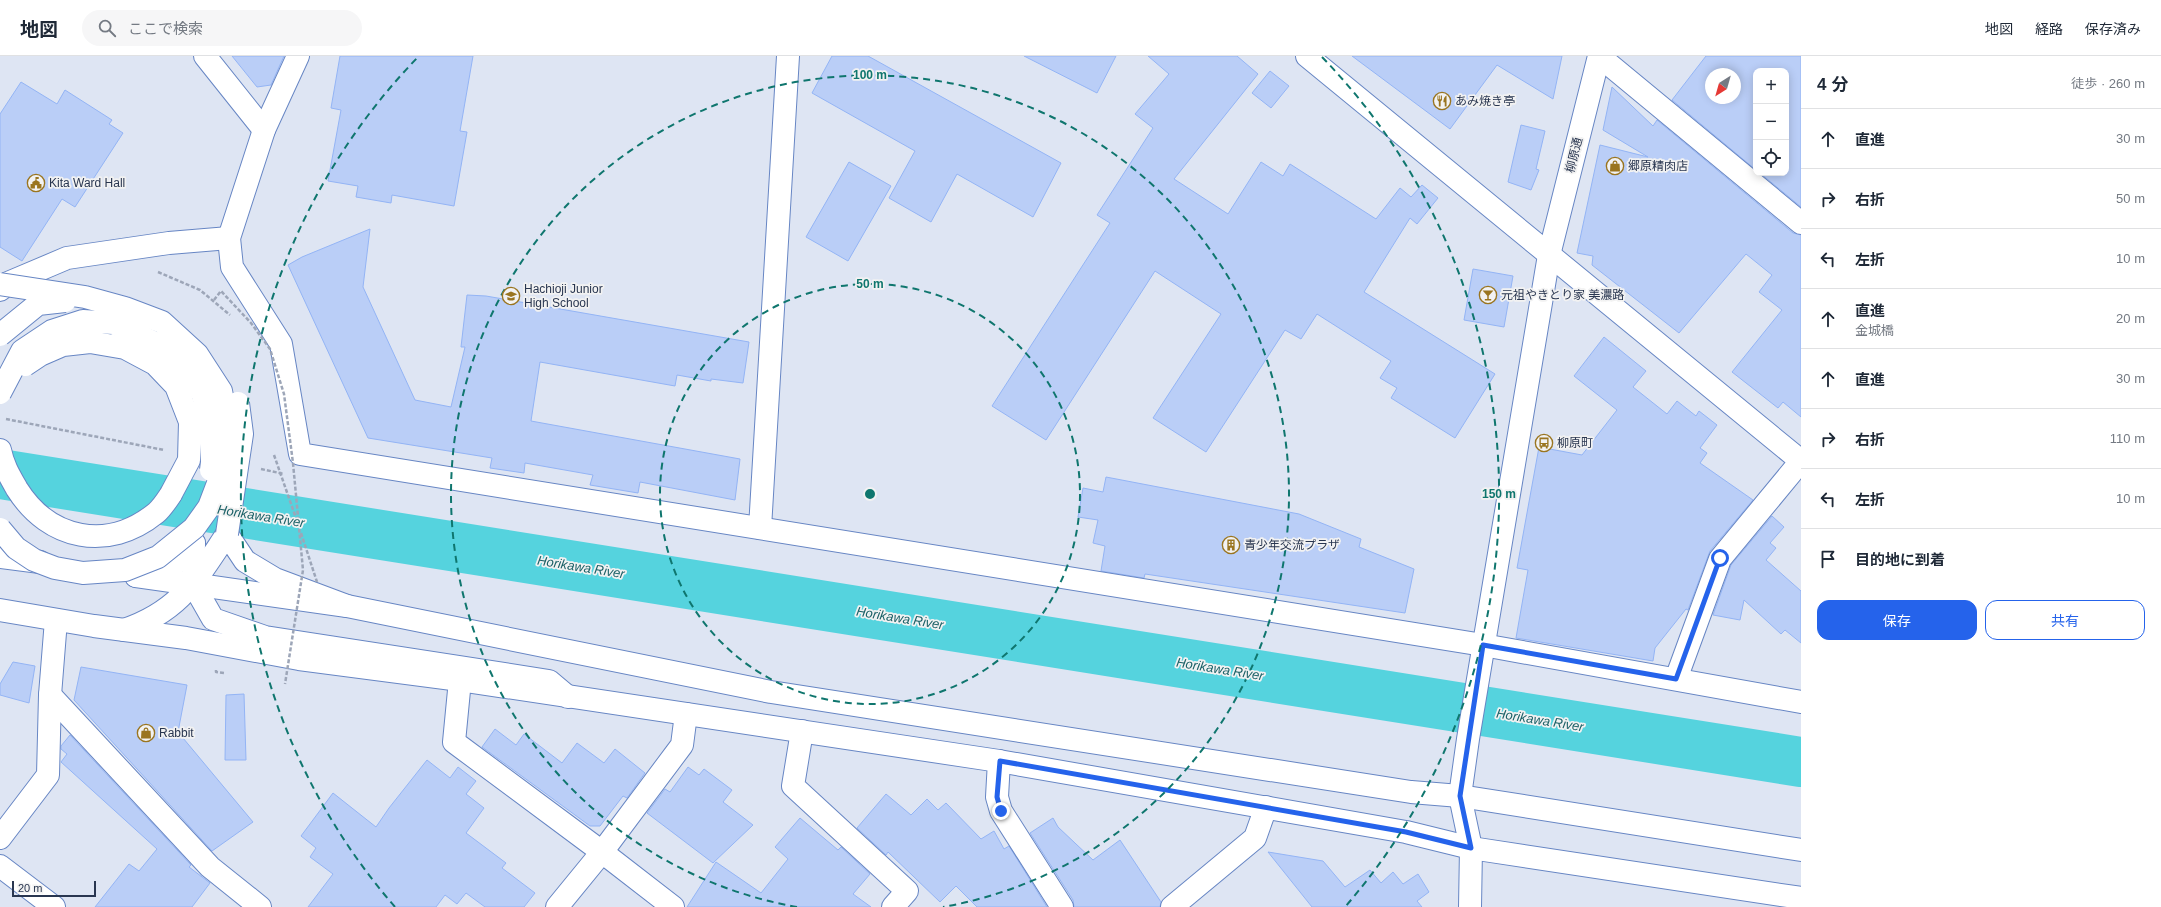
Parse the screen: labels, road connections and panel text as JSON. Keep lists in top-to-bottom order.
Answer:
{
  "streets": {
    "main road": ["柳原通"]
  },
  "water": ["Horikawa River"],
  "places": {
    "restaurant": ["あみ焼き亭"],
    "shop": ["郷原精肉店", "Rabbit"],
    "public building": ["Kita Ward Hall"],
    "bar": ["元祖やきとり家 美濃路"],
    "school or university": ["Hachioji Junior High School"],
    "bus stop": ["柳原町"],
    "building": ["青少年交流プラザ"]
  },
  "scale_bar": "20 m",
  "north": "bottom left",
  "page": {
    "header": "地図",
    "search": "ここで検索",
    "nav": ["地図", "経路", "保存済み"],
    "heading": ["4 分", "徒歩 · 260 m"],
    "map_buttons": ["+", "−"],
    "list": [
      ["直進", "30 m"],
      ["右折", "50 m"],
      ["左折", "10 m"],
      ["直進", "金城橋", "20 m"],
      ["直進", "30 m"],
      ["右折", "110 m"],
      ["左折", "10 m"],
      "目的地に到着"
    ],
    "buttons": ["保存", "共有"],
    "scale": "20 m"
  },
  "rings": ["100 m", "50 m", "150 m"]
}
